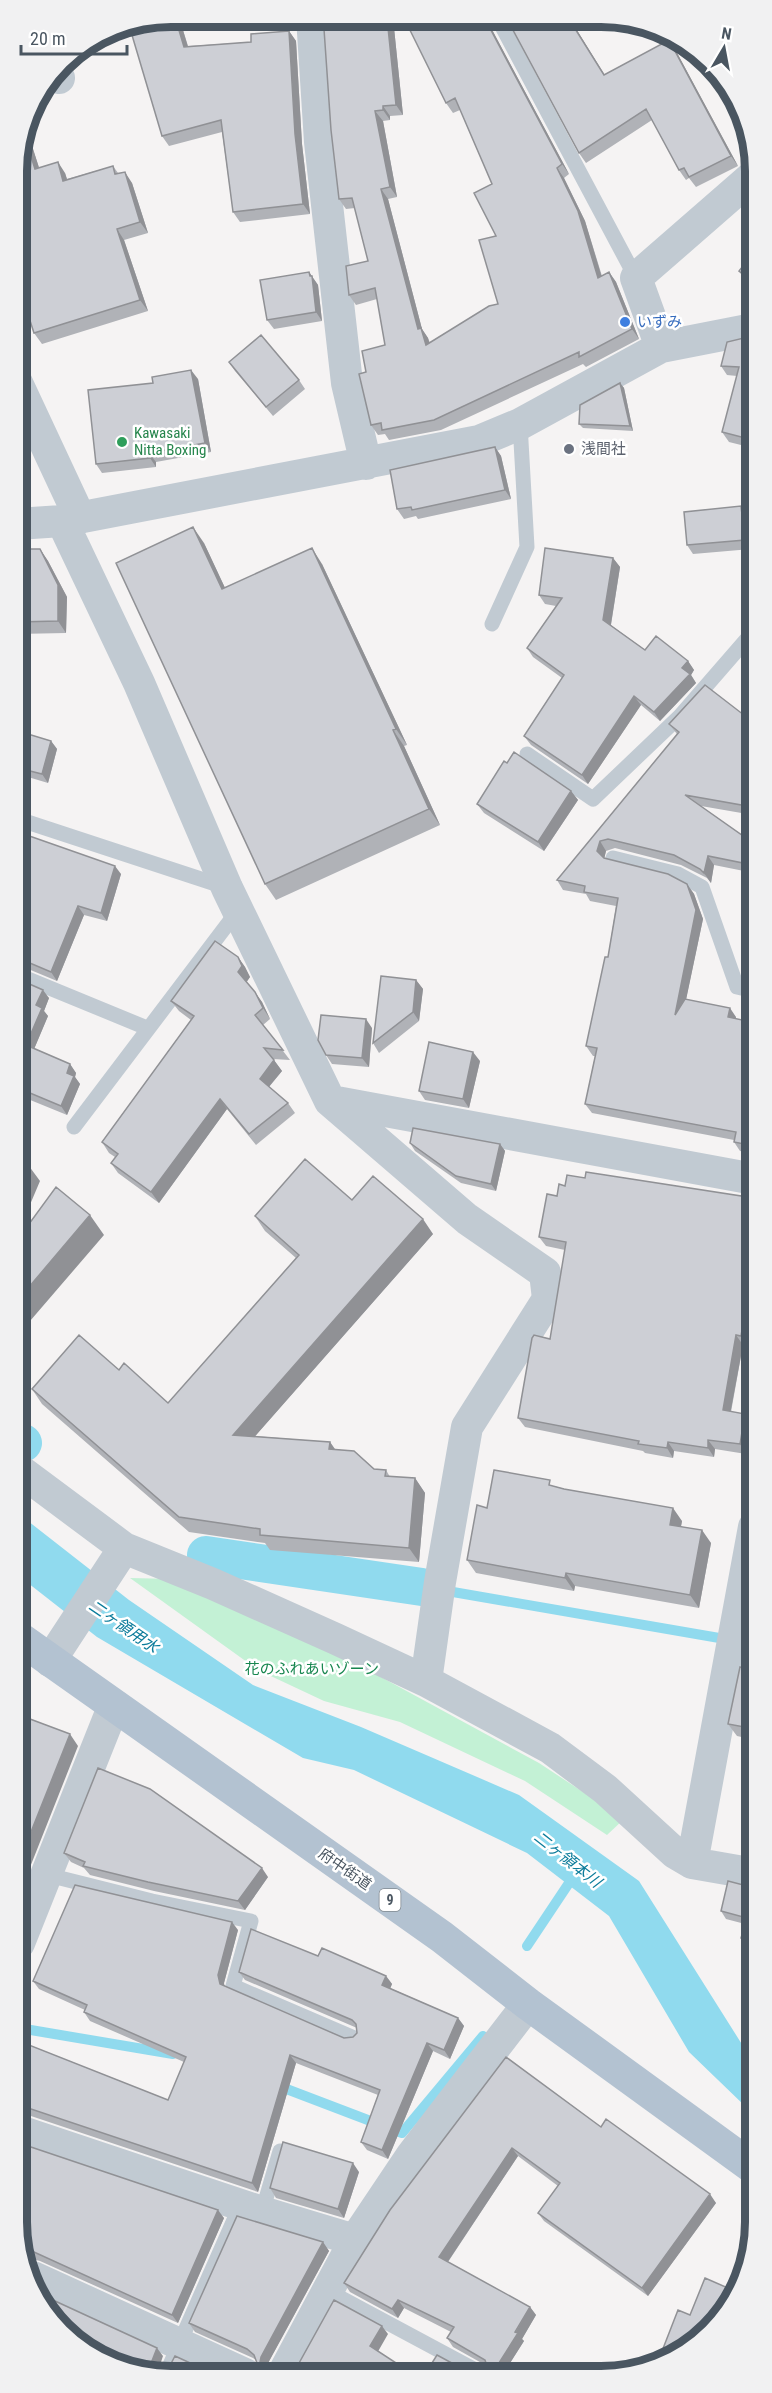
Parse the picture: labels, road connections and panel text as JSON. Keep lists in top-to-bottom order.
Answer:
{
  "streets": {
    "main road": ["府中街道", "9"]
  },
  "water": ["二ヶ領用水", "二ヶ領本川"],
  "parks": ["花のふれあいゾーン"],
  "places": ["いずみ", "Kawasaki Nitta Boxing", "浅間社"],
  "scale_bar": "20 m",
  "north": "top"
}
